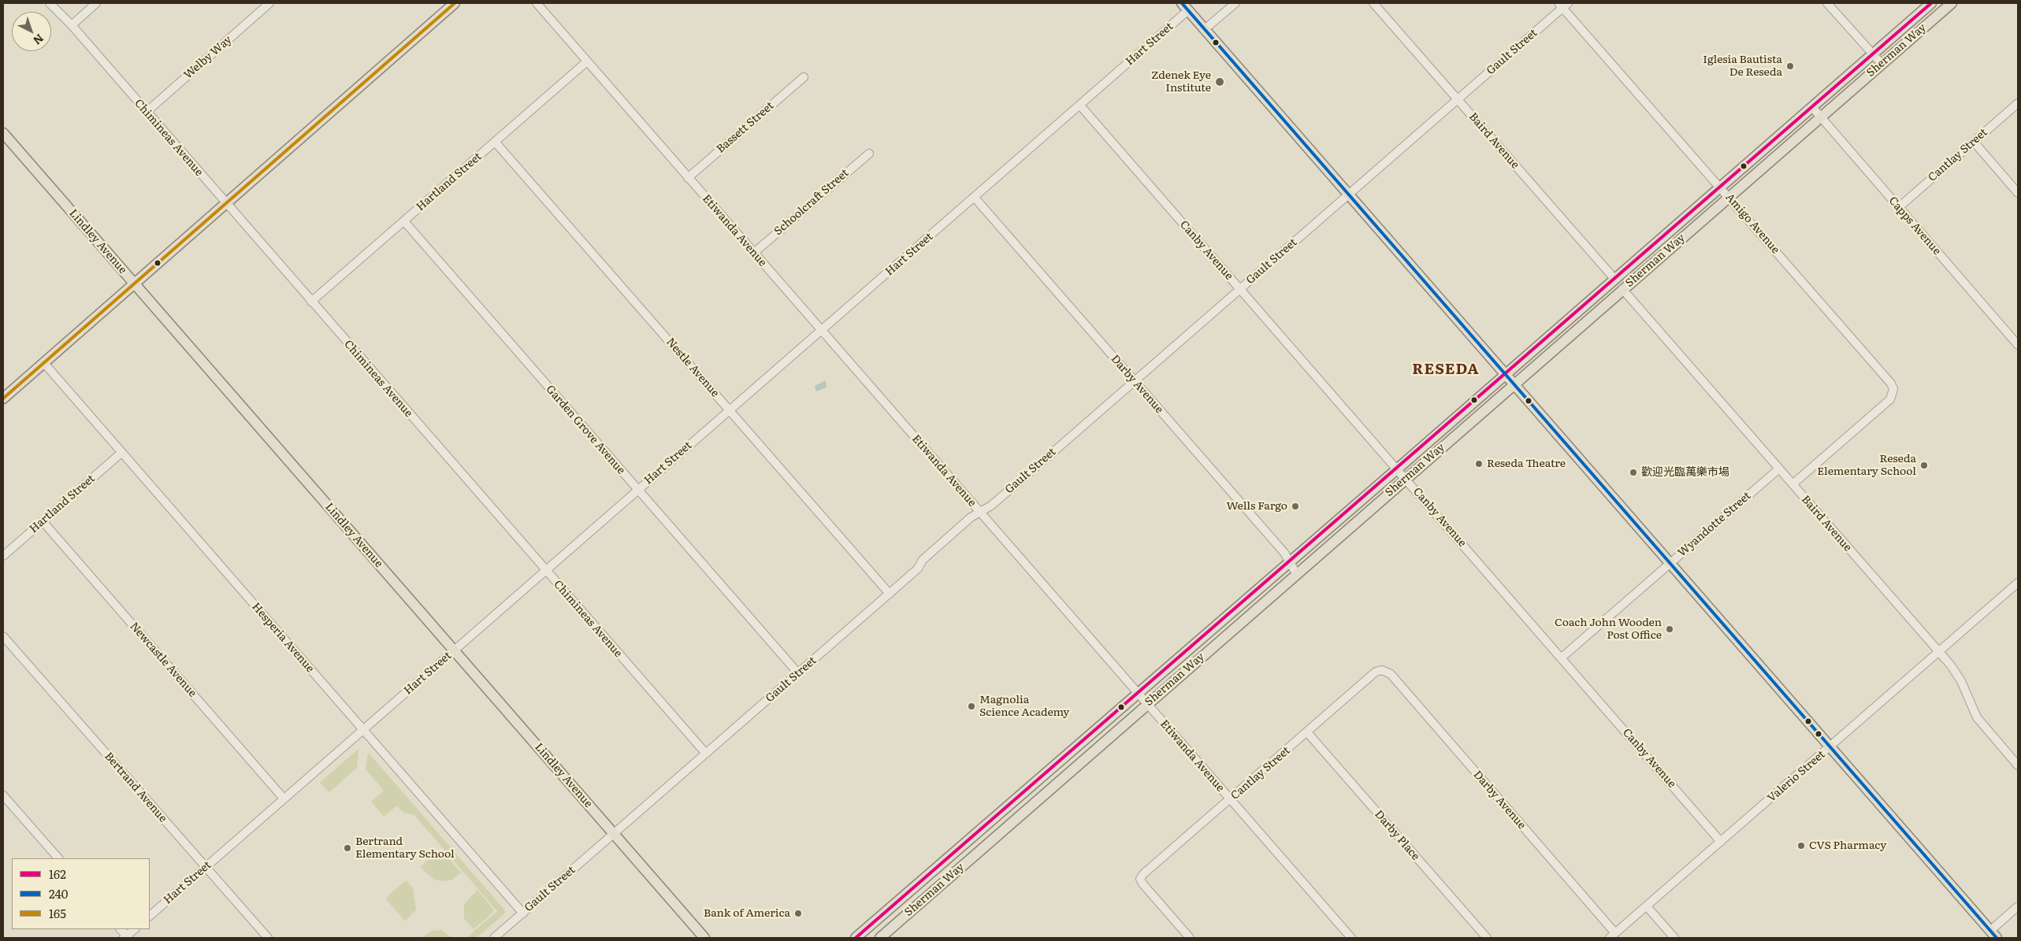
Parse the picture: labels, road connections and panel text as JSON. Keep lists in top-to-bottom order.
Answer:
{
  "streets": {
    "main road": ["Sherman Way", "Lindley Avenue"],
    "street": [
      "Hart Street",
      "Gault Street",
      "Welby Way",
      "Bassett Street",
      "Chimineas Avenue",
      "Baird Avenue",
      "Cantlay Street",
      "Hartland Street",
      "Schoolcraft Street",
      "Amigo Avenue",
      "Capps Avenue",
      "Etiwanda Avenue",
      "Canby Avenue",
      "Nestle Avenue",
      "Darby Avenue",
      "Garden Grove Avenue",
      "Wyandotte Street",
      "Hesperia Avenue",
      "Newcastle Avenue",
      "Valerio Street",
      "Bertrand Avenue",
      "Darby Place"
    ]
  },
  "crossings": [
    ["Hart Street", "Chimineas Avenue"],
    ["Hart Street", "Etiwanda Avenue"],
    ["Hart Street", "Lindley Avenue"],
    ["Hart Street", "Canby Avenue"],
    ["Hart Street", "Nestle Avenue"],
    ["Hart Street", "Darby Avenue"],
    ["Hart Street", "Garden Grove Avenue"],
    ["Hart Street", "Hesperia Avenue"],
    ["Hart Street", "Newcastle Avenue"],
    ["Hart Street", "Bertrand Avenue"],
    ["Sherman Way", "Baird Avenue"],
    ["Sherman Way", "Amigo Avenue"],
    ["Sherman Way", "Capps Avenue"],
    ["Sherman Way", "Etiwanda Avenue"],
    ["Sherman Way", "Canby Avenue"],
    ["Sherman Way", "Darby Avenue"],
    ["Gault Street", "Chimineas Avenue"],
    ["Gault Street", "Baird Avenue"],
    ["Gault Street", "Amigo Avenue"],
    ["Gault Street", "Etiwanda Avenue"],
    ["Gault Street", "Lindley Avenue"],
    ["Gault Street", "Canby Avenue"],
    ["Gault Street", "Nestle Avenue"],
    ["Gault Street", "Darby Avenue"],
    ["Gault Street", "Garden Grove Avenue"],
    ["Gault Street", "Hesperia Avenue"],
    ["Welby Way", "Chimineas Avenue"],
    ["Bassett Street", "Etiwanda Avenue"],
    ["Chimineas Avenue", "Hartland Street"],
    ["Baird Avenue", "Amigo Avenue"],
    ["Baird Avenue", "Wyandotte Street"],
    ["Baird Avenue", "Valerio Street"],
    ["Cantlay Street", "Capps Avenue"],
    ["Cantlay Street", "Etiwanda Avenue"],
    ["Cantlay Street", "Darby Avenue"],
    ["Cantlay Street", "Darby Place"],
    ["Hartland Street", "Etiwanda Avenue"],
    ["Hartland Street", "Nestle Avenue"],
    ["Hartland Street", "Garden Grove Avenue"],
    ["Hartland Street", "Hesperia Avenue"],
    ["Hartland Street", "Newcastle Avenue"],
    ["Schoolcraft Street", "Etiwanda Avenue"],
    ["Canby Avenue", "Wyandotte Street"],
    ["Canby Avenue", "Valerio Street"],
    ["Darby Avenue", "Valerio Street"]
  ],
  "districts": ["RESEDA"],
  "places": [
    "Iglesia Bautista De Reseda",
    "Zdenek Eye Institute",
    "Reseda Theatre",
    "Reseda Elementary School",
    "歡迎光臨萬樂市場",
    "Wells Fargo",
    "Coach John Wooden Post Office",
    "Magnolia Science Academy",
    "CVS Pharmacy",
    "Bertrand Elementary School",
    "Bank of America"
  ],
  "lines": ["transit line 162", "transit line 240", "transit line 165"],
  "legend": ["162", "240", "165"],
  "north": "bottom right"
}
